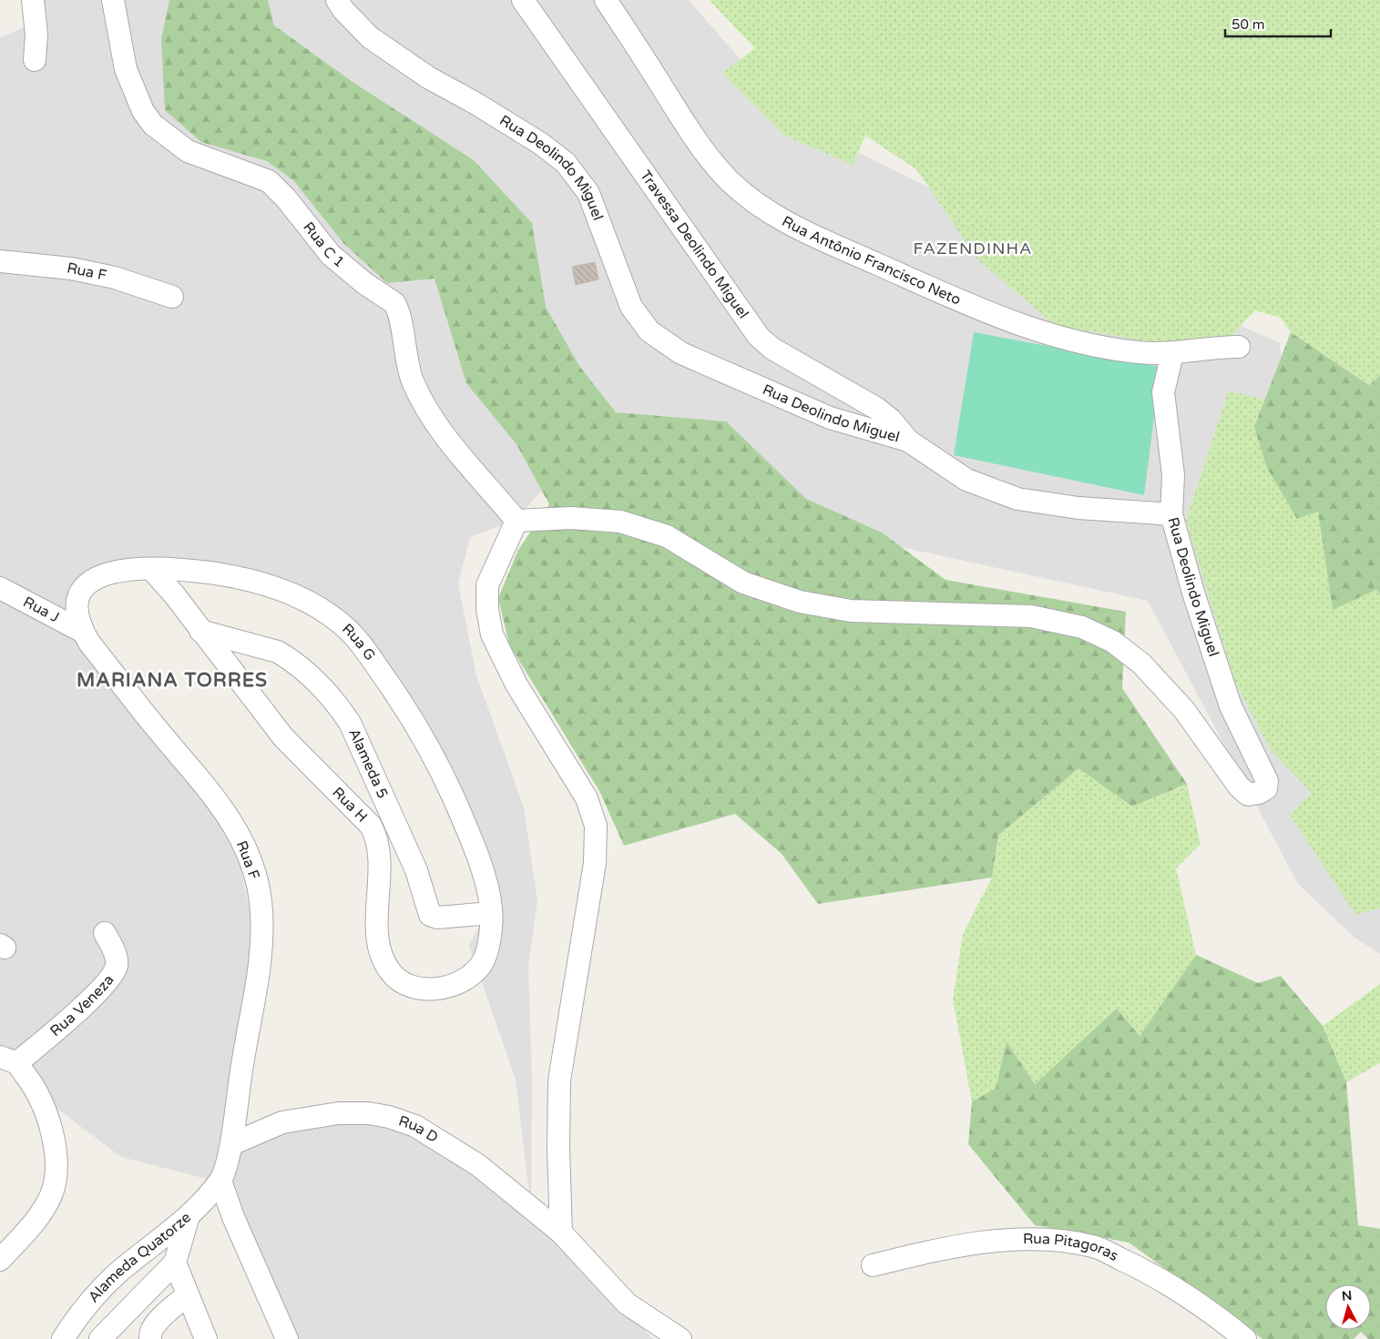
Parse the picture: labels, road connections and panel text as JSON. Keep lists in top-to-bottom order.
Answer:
{
  "streets": {
    "street": [
      "Rua Deolindo Miguel",
      "Travessa Deolindo Miguel",
      "Rua C 1",
      "Rua Antônio Francisco Neto",
      "Rua F",
      "Rua J",
      "Rua G",
      "Alameda 5",
      "Rua H",
      "Rua Veneza",
      "Rua D",
      "Rua Pitagoras",
      "Alameda Quatorze"
    ]
  },
  "crossings": [
    ["Rua Deolindo Miguel", "Travessa Deolindo Miguel"],
    ["Rua Deolindo Miguel", "Rua C 1"],
    ["Rua F", "Rua J"],
    ["Rua F", "Rua G"],
    ["Rua F", "Rua D"],
    ["Rua F", "Alameda Quatorze"],
    ["Rua G", "Alameda 5"],
    ["Rua G", "Rua H"],
    ["Alameda 5", "Rua H"]
  ],
  "districts": ["FAZENDINHA", "MARIANA TORRES"],
  "scale_bar": "50 m",
  "north": "top"
}
